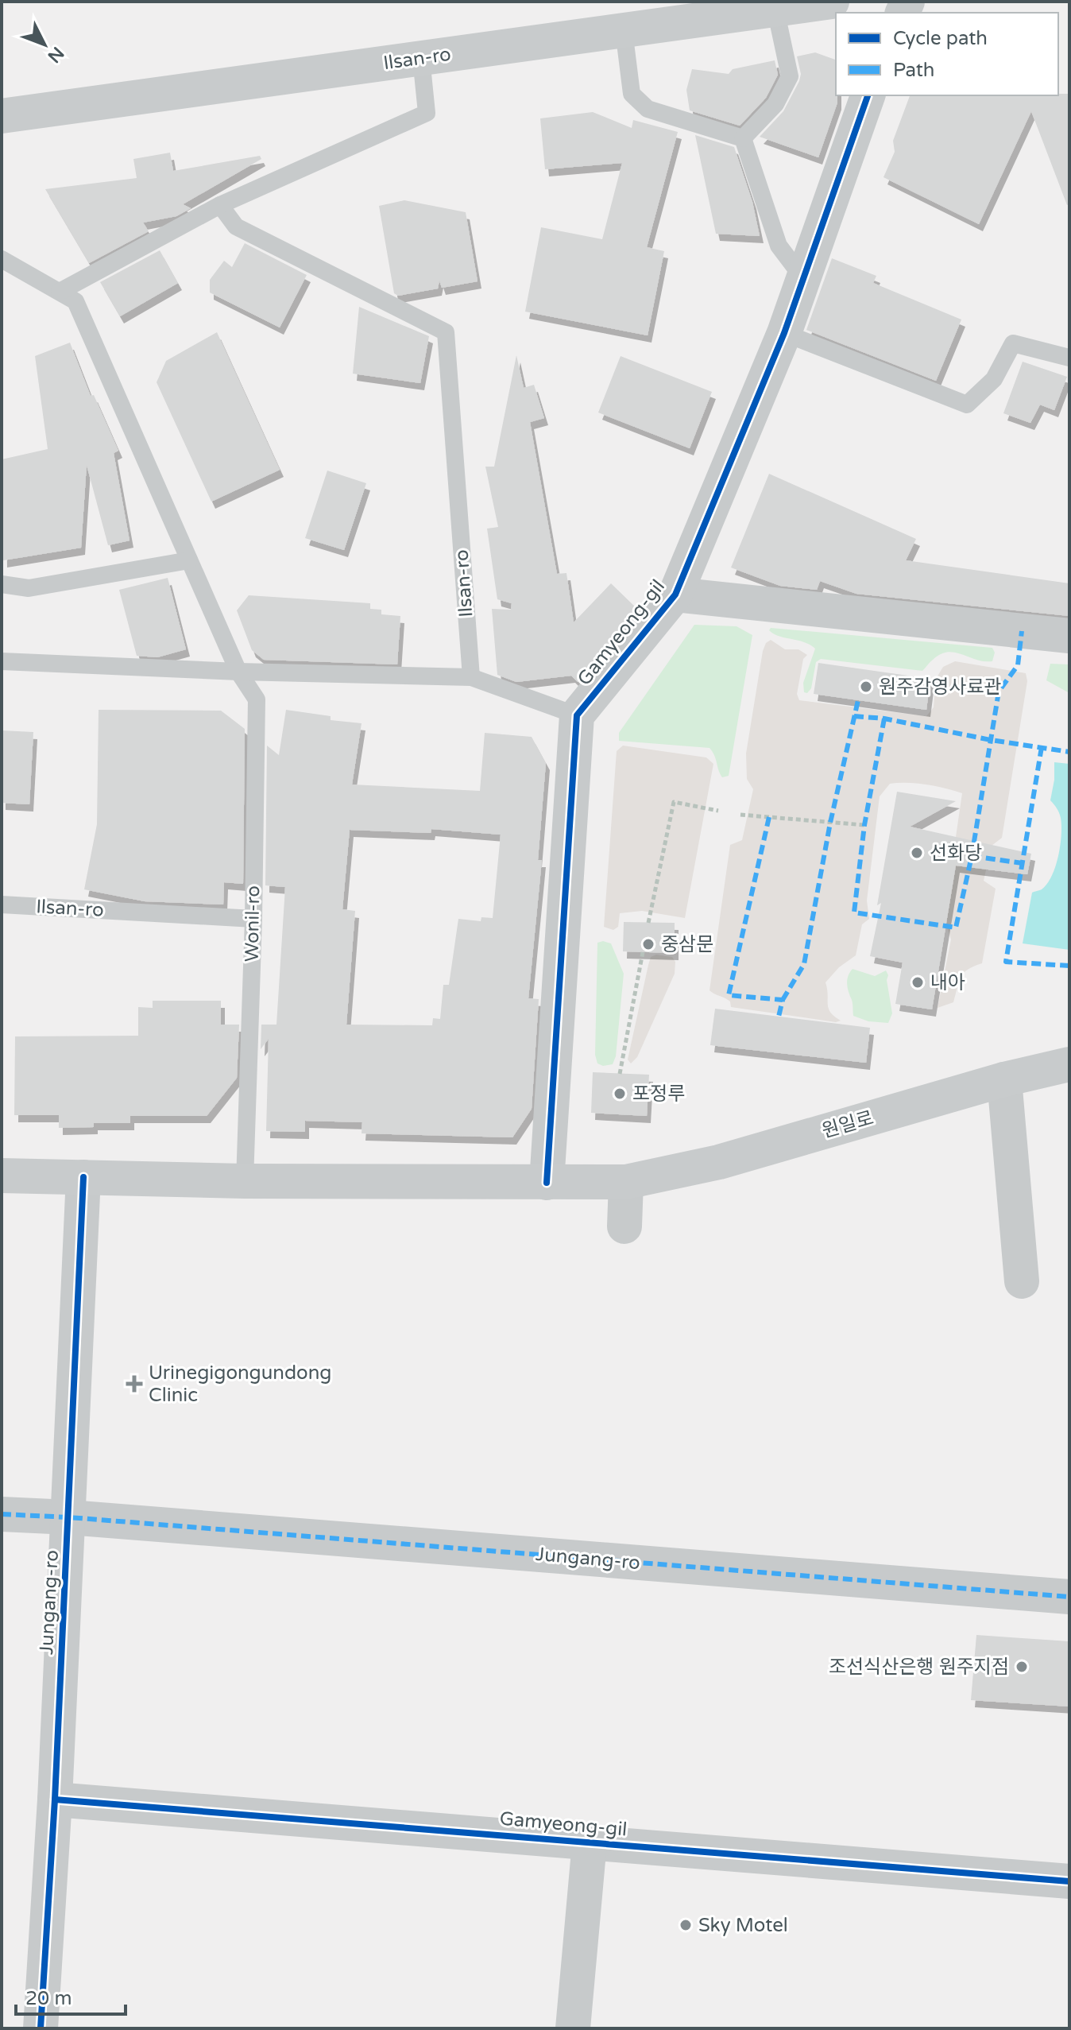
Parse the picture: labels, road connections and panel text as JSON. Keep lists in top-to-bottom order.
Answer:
{
  "streets": {
    "main road": ["Ilsan-ro", "원일로"],
    "street": ["Gamyeong-gil", "Jungang-ro"],
    "lane": ["Wonil-ro"]
  },
  "crossings": [
    ["Ilsan-ro", "Wonil-ro"],
    ["Gamyeong-gil", "Jungang-ro"]
  ],
  "places": {
    "other": [
      "원주감영사료관",
      "선화당",
      "중삼문",
      "내아",
      "포정루",
      "조선식산은행 원주지점",
      "Sky Motel"
    ],
    "health": ["Urinegigongundong Clinic"]
  },
  "legend": ["Cycle path", "Path"],
  "scale_bar": "20 m",
  "north": "bottom right"
}
